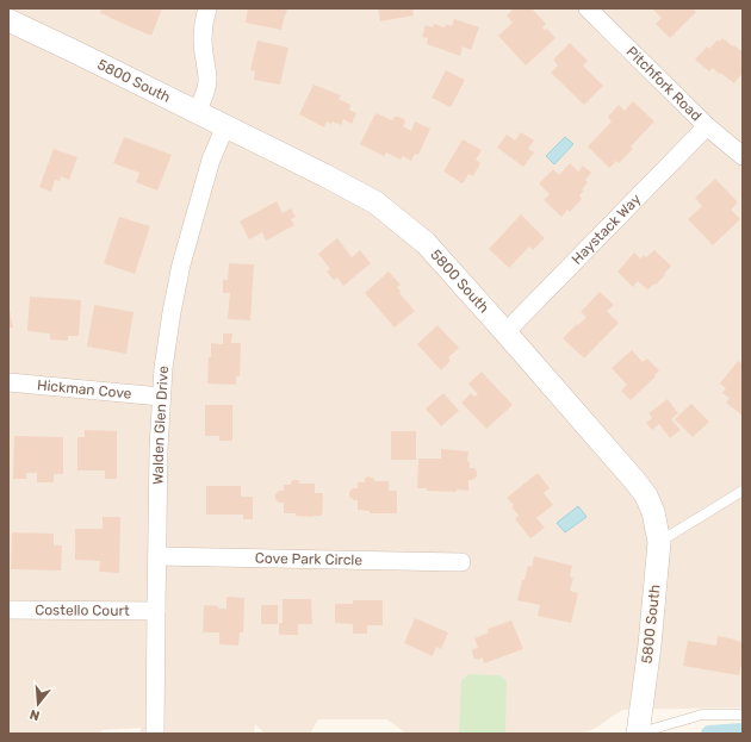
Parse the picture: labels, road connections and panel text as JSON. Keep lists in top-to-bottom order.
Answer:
{
  "streets": {
    "street": [
      "5800 South",
      "Pitchfork Road",
      "Haystack Way",
      "Hickman Cove",
      "Walden Glen Drive",
      "Cove Park Circle",
      "Costello Court"
    ]
  },
  "crossings": [
    ["5800 South", "Haystack Way"],
    ["5800 South", "Walden Glen Drive"],
    ["Pitchfork Road", "Haystack Way"],
    ["Hickman Cove", "Walden Glen Drive"],
    ["Walden Glen Drive", "Cove Park Circle"],
    ["Walden Glen Drive", "Costello Court"]
  ],
  "north": "bottom"
}
